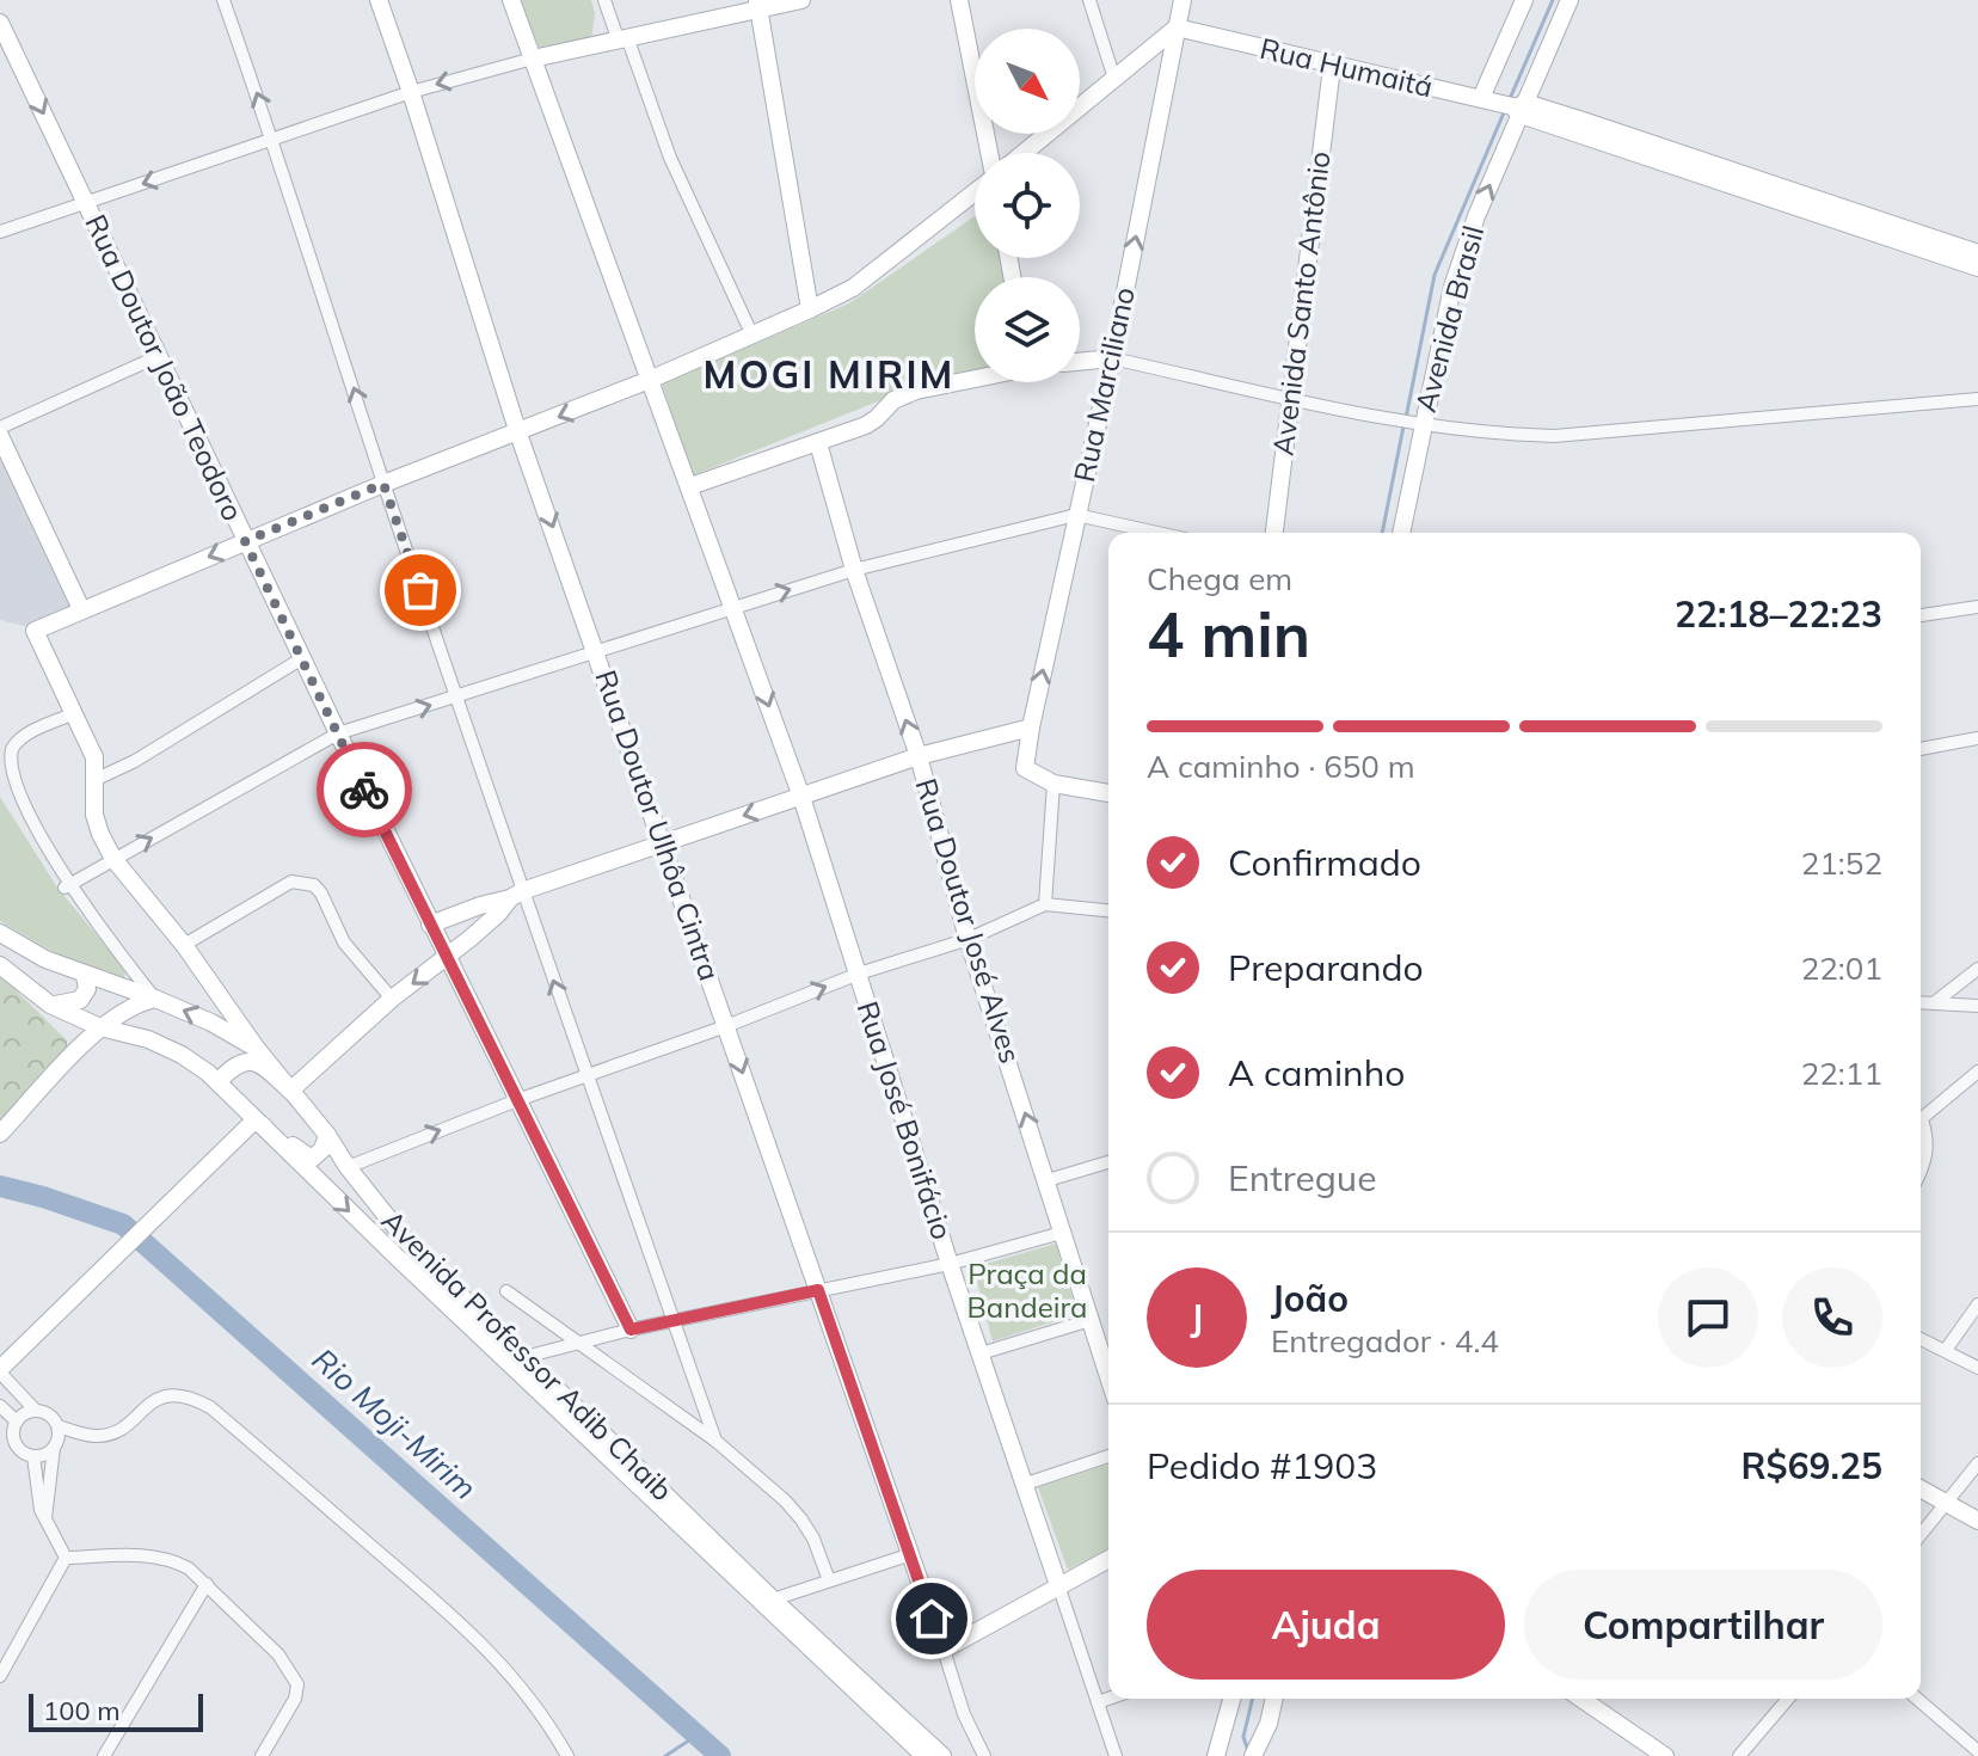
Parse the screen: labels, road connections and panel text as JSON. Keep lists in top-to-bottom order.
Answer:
{
  "streets": {
    "street": [
      "Rua Humaitá",
      "Avenida Santo Antônio",
      "Avenida Brasil",
      "Rua Doutor João Teodoro",
      "Rua Marciliano",
      "Rua Doutor Ulhôa Cintra",
      "Rua Doutor José Alves",
      "Rua José Bonifácio",
      "Avenida Professor Adib Chaib"
    ]
  },
  "crossings": [
    ["Rua Humaitá", "Avenida Santo Antônio"],
    ["Rua Humaitá", "Avenida Brasil"],
    ["Rua Humaitá", "Rua Marciliano"]
  ],
  "one_way": ["Avenida Brasil", "Rua Marciliano", "Rua Doutor José Alves"],
  "districts": ["MOGI MIRIM"],
  "water": ["Rio Moji-Mirim"],
  "parks": ["Praça da Bandeira"],
  "scale_bar": "100 m",
  "north": "bottom right",
  "page": {
    "heading": ["4 min", "Chega em", "22:18–22:23"],
    "panel": [
      "João",
      "Entregador · 4.4",
      "Pedido #1903",
      "R$69.25"
    ],
    "bar": "A caminho · 650 m",
    "list": [
      ["Confirmado", "21:52"],
      ["Preparando", "22:01"],
      ["A caminho", "22:11"],
      "Entregue"
    ],
    "round": "J",
    "buttons": ["Ajuda", "Compartilhar"],
    "scale": "100 m"
  }
}
